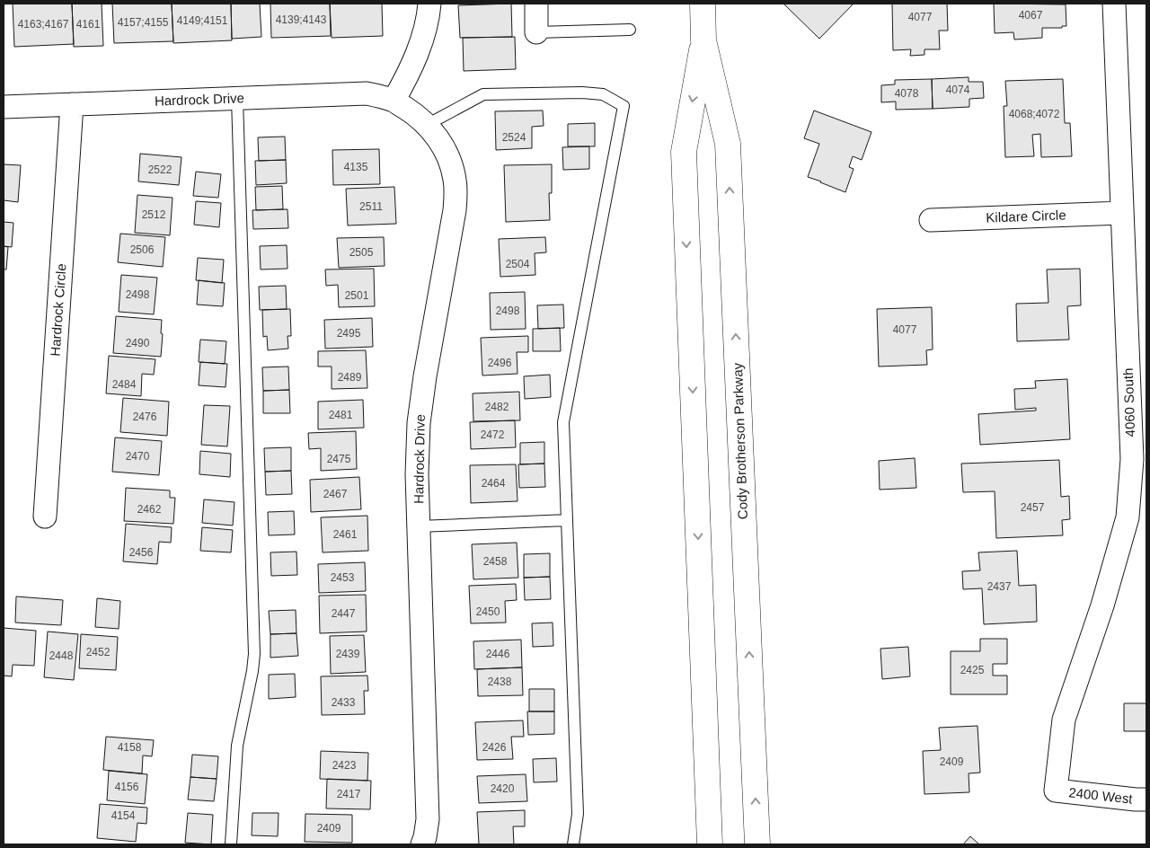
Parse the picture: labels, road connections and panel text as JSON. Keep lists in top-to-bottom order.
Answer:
{
  "streets": {
    "main road": ["Cody Brotherson Parkway"],
    "street": [
      "Hardrock Drive",
      "Kildare Circle",
      "Hardrock Circle",
      "4060 South",
      "2400 West"
    ]
  },
  "crossings": [
    ["Hardrock Drive", "Hardrock Circle"],
    ["Kildare Circle", "4060 South"],
    ["4060 South", "2400 West"]
  ],
  "house_numbers": [
    "4067",
    "4077",
    "4139;4143",
    "4149;4151",
    "4157;4155",
    "4163;4167",
    "4161",
    "4074",
    "4078",
    "4068;4072",
    "2524",
    "4135",
    "2522",
    "2511",
    "2512",
    "2506",
    "2505",
    "2504",
    "2498",
    "2501",
    "2498",
    "4077",
    "2495",
    "2490",
    "2496",
    "2489",
    "2484",
    "2482",
    "2481",
    "2476",
    "2472",
    "2470",
    "2475",
    "2464",
    "2467",
    "2457",
    "2462",
    "2461",
    "2456",
    "2458",
    "2453",
    "2437",
    "2450",
    "2447",
    "2452",
    "2439",
    "2446",
    "2448",
    "2425",
    "2438",
    "2433",
    "4158",
    "2426",
    "2409",
    "2423",
    "4156",
    "2420",
    "2417",
    "4154",
    "2409"
  ]
}
